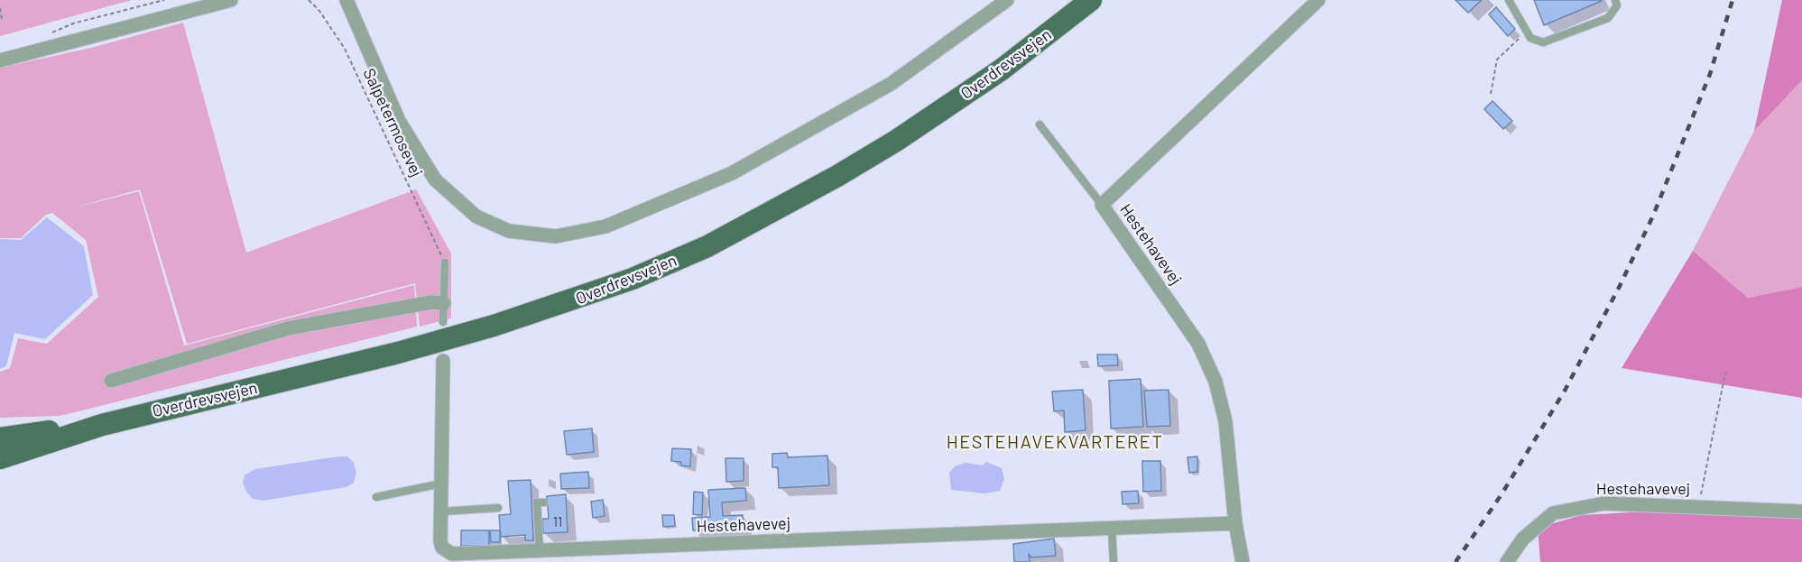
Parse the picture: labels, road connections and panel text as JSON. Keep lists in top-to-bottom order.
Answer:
{
  "streets": {
    "main road": ["Overdrevsvejen"],
    "street": ["Hestehavevej"],
    "path": ["Salpetermosevej"]
  },
  "districts": ["HESTEHAVEKVARTERET"],
  "house_numbers": ["11"]
}
